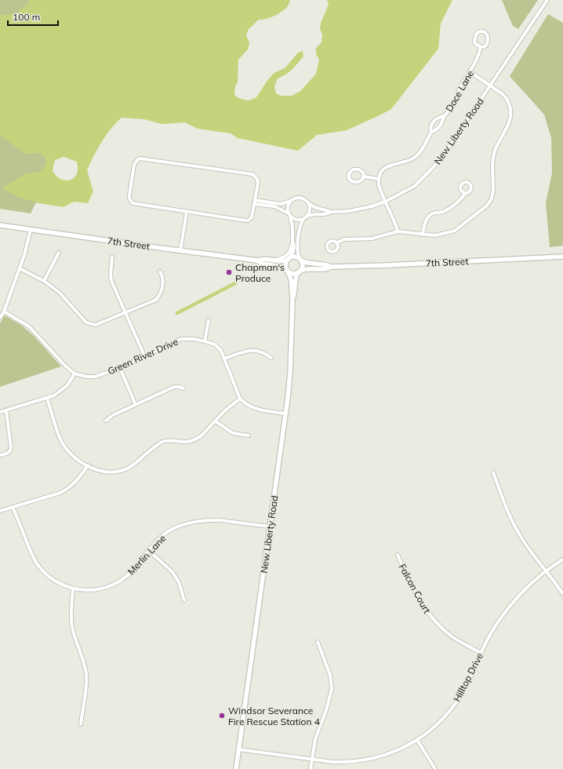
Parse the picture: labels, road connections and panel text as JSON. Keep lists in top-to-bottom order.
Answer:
{
  "streets": {
    "street": [
      "Doce Lane",
      "New Liberty Road",
      "7th Street",
      "Green River Drive",
      "Merlin Lane",
      "Falcon Court",
      "Hilltop Drive"
    ]
  },
  "crossings": [
    ["New Liberty Road", "7th Street"],
    ["New Liberty Road", "Merlin Lane"],
    ["New Liberty Road", "Hilltop Drive"],
    ["Falcon Court", "Hilltop Drive"]
  ],
  "places": ["Chapman's Produce", "Windsor Severance Fire Rescue Station 4"],
  "scale_bar": "100 m"
}
